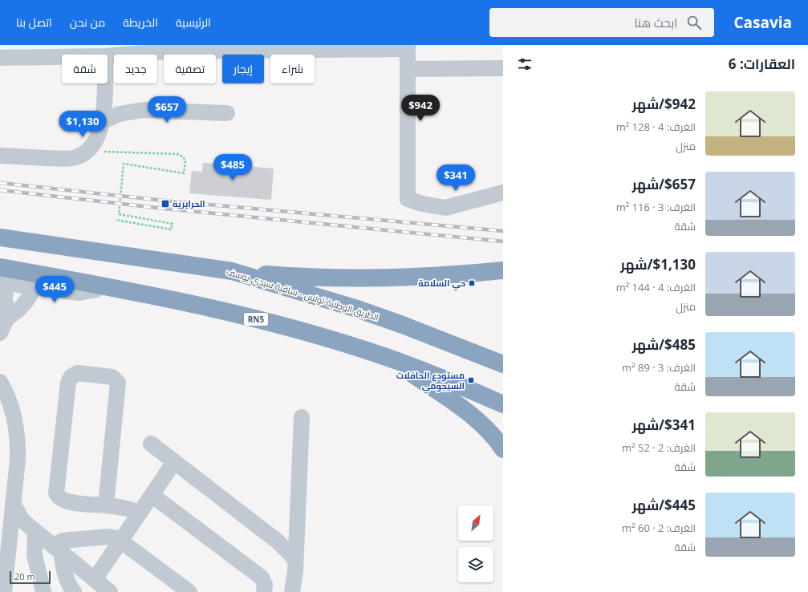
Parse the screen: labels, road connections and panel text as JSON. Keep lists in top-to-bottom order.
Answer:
{
  "streets": {
    "highway": ["الطريق الوطنية تونس - ساقية سيدي يوسف", "RN5"]
  },
  "places": {
    "transit": ["الحرايرية", "حي السلامة", "مستودع الحافلات السيجومي"]
  },
  "scale_bar": "20 m",
  "north": "top right",
  "page": {
    "header": "Casavia",
    "search": "ابحث هنا",
    "nav": [
      "الرئيسية",
      "الخريطة",
      "من نحن",
      "اتصل بنا"
    ],
    "heading": "العقارات: 6",
    "chip": [
      "شراء",
      "إيجار",
      "تصفية",
      "جديد",
      "شقة"
    ],
    "list": [
      {
        "name": "$942/شهر",
        "note": "الغرف: 4 · 128 m² · منزل"
      },
      {
        "name": "$657/شهر",
        "note": "الغرف: 3 · 116 m² · شقة"
      },
      {
        "name": "$1,130/شهر",
        "note": "الغرف: 4 · 144 m² · منزل"
      },
      {
        "name": "$485/شهر",
        "note": "الغرف: 3 · 89 m² · شقة"
      },
      {
        "name": "$341/شهر",
        "note": "الغرف: 2 · 52 m² · شقة"
      },
      {
        "name": "$445/شهر",
        "note": "الغرف: 2 · 60 m² · شقة"
      }
    ],
    "price": [
      "$942",
      "$657",
      "$1,130",
      "$485",
      "$341",
      "$445"
    ],
    "scale": "20 m"
  }
}
